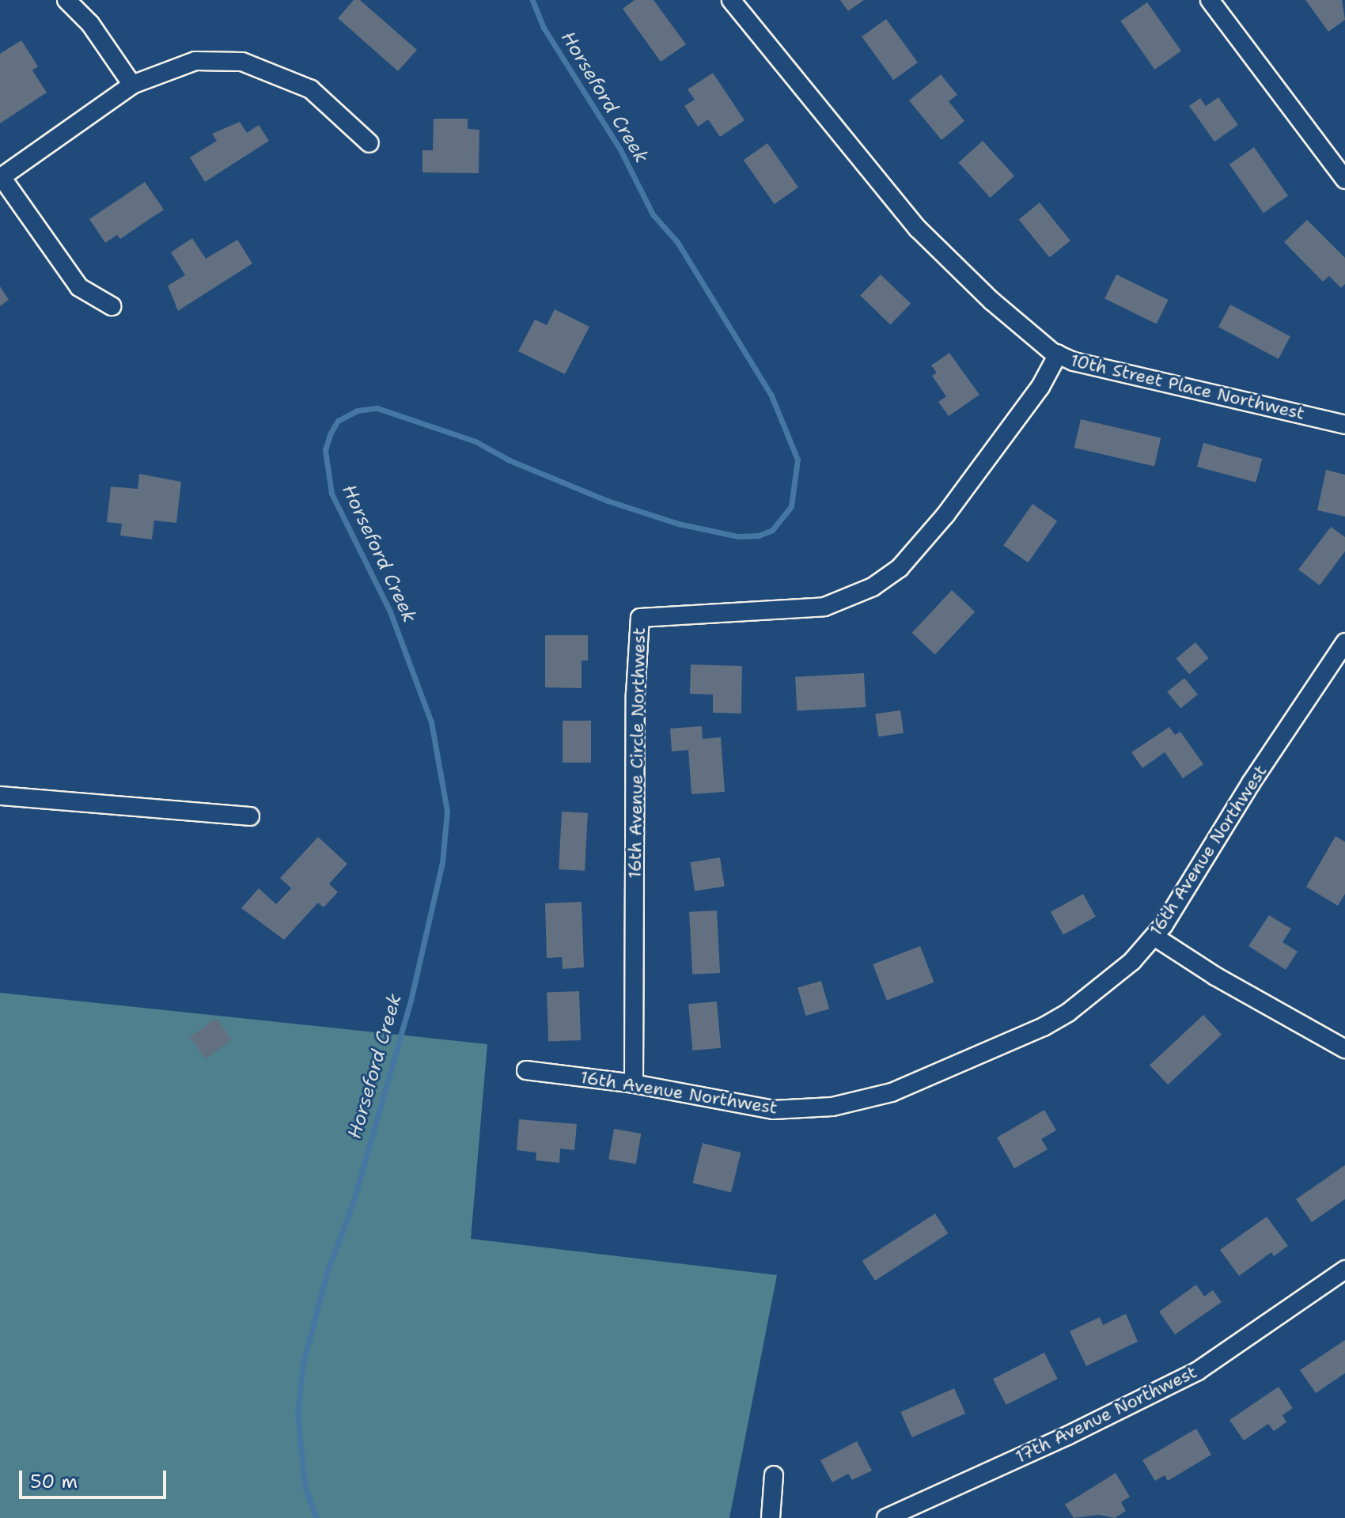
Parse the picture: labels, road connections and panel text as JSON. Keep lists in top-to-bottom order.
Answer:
{
  "streets": {
    "street": [
      "10th Street Place Northwest",
      "16th Avenue Circle Northwest",
      "16th Avenue Northwest",
      "17th Avenue Northwest"
    ]
  },
  "crossings": [
    ["10th Street Place Northwest", "16th Avenue Circle Northwest"],
    ["16th Avenue Circle Northwest", "16th Avenue Northwest"]
  ],
  "water": ["Horseford Creek"],
  "scale_bar": "50 m"
}
